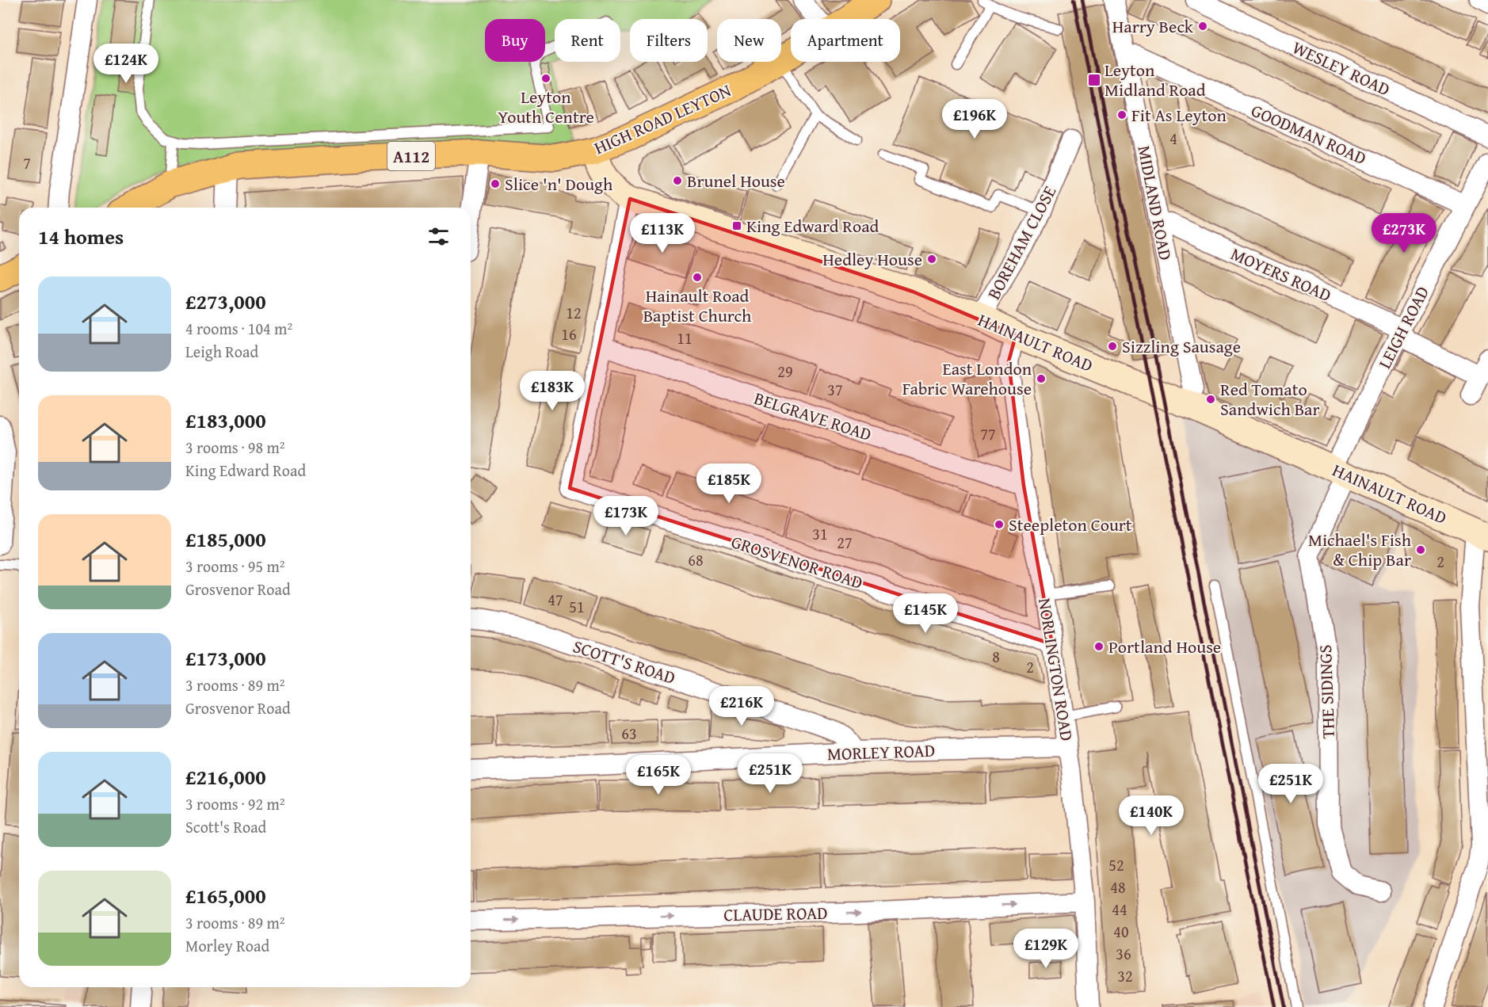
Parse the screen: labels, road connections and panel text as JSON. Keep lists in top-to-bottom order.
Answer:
{
  "streets": {
    "main road": ["HIGH ROAD LEYTON", "A112"],
    "street": [
      "WESLEY ROAD",
      "GOODMAN ROAD",
      "MIDLAND ROAD",
      "BOREHAM CLOSE",
      "MOYERS ROAD",
      "LEIGH ROAD",
      "HAINAULT ROAD",
      "BELGRAVE ROAD",
      "GROSVENOR ROAD",
      "SCOTT'S ROAD",
      "NORLINGTON ROAD",
      "THE SIDINGS",
      "MORLEY ROAD",
      "CLAUDE ROAD"
    ]
  },
  "crossings": [
    ["HIGH ROAD LEYTON", "HAINAULT ROAD"],
    ["GOODMAN ROAD", "MIDLAND ROAD"],
    ["GOODMAN ROAD", "LEIGH ROAD"],
    ["MIDLAND ROAD", "MOYERS ROAD"],
    ["MIDLAND ROAD", "HAINAULT ROAD"],
    ["BOREHAM CLOSE", "HAINAULT ROAD"],
    ["MOYERS ROAD", "LEIGH ROAD"],
    ["LEIGH ROAD", "HAINAULT ROAD"],
    ["LEIGH ROAD", "THE SIDINGS"],
    ["HAINAULT ROAD", "NORLINGTON ROAD"],
    ["HAINAULT ROAD", "THE SIDINGS"],
    ["BELGRAVE ROAD", "GROSVENOR ROAD"],
    ["BELGRAVE ROAD", "NORLINGTON ROAD"],
    ["GROSVENOR ROAD", "NORLINGTON ROAD"],
    ["SCOTT'S ROAD", "MORLEY ROAD"],
    ["NORLINGTON ROAD", "MORLEY ROAD"],
    ["NORLINGTON ROAD", "CLAUDE ROAD"]
  ],
  "one_way": ["CLAUDE ROAD"],
  "places": {
    "other": [
      "Harry Beck",
      "Leyton Youth Centre",
      "Fit As Leyton",
      "Brunel House",
      "Slice 'n' Dough",
      "Hedley House",
      "Hainault Road Baptist Church",
      "Sizzling Sausage",
      "East London Fabric Warehouse",
      "Red Tomato Sandwich Bar",
      "Steepleton Court",
      "Michael's Fish & Chip Bar",
      "Portland House"
    ],
    "transit": ["Leyton Midland Road", "King Edward Road"]
  },
  "house_numbers": [
    "4",
    "7",
    "12",
    "16",
    "11",
    "29",
    "37",
    "77",
    "31",
    "27",
    "68",
    "2",
    "47",
    "51",
    "8",
    "2",
    "63",
    "52",
    "48",
    "44",
    "40",
    "36",
    "32"
  ],
  "page": {
    "chip": [
      "Buy",
      "Rent",
      "Filters",
      "New",
      "Apartment"
    ],
    "price": [
      "£124K",
      "£196K",
      "£113K",
      "£273K",
      "£183K",
      "£185K",
      "£173K",
      "£145K",
      "£216K",
      "£251K",
      "£165K",
      "£251K",
      "£140K",
      "£129K"
    ],
    "heading": "14 homes",
    "list": [
      {
        "name": "£273,000",
        "note": "4 rooms · 104 m² · Leigh Road"
      },
      {
        "name": "£183,000",
        "note": "3 rooms · 98 m² · King Edward Road"
      },
      {
        "name": "£185,000",
        "note": "3 rooms · 95 m² · Grosvenor Road"
      },
      {
        "name": "£173,000",
        "note": "3 rooms · 89 m² · Grosvenor Road"
      },
      {
        "name": "£216,000",
        "note": "3 rooms · 92 m² · Scott's Road"
      },
      {
        "name": "£165,000",
        "note": "3 rooms · 89 m² · Morley Road"
      }
    ]
  }
}
